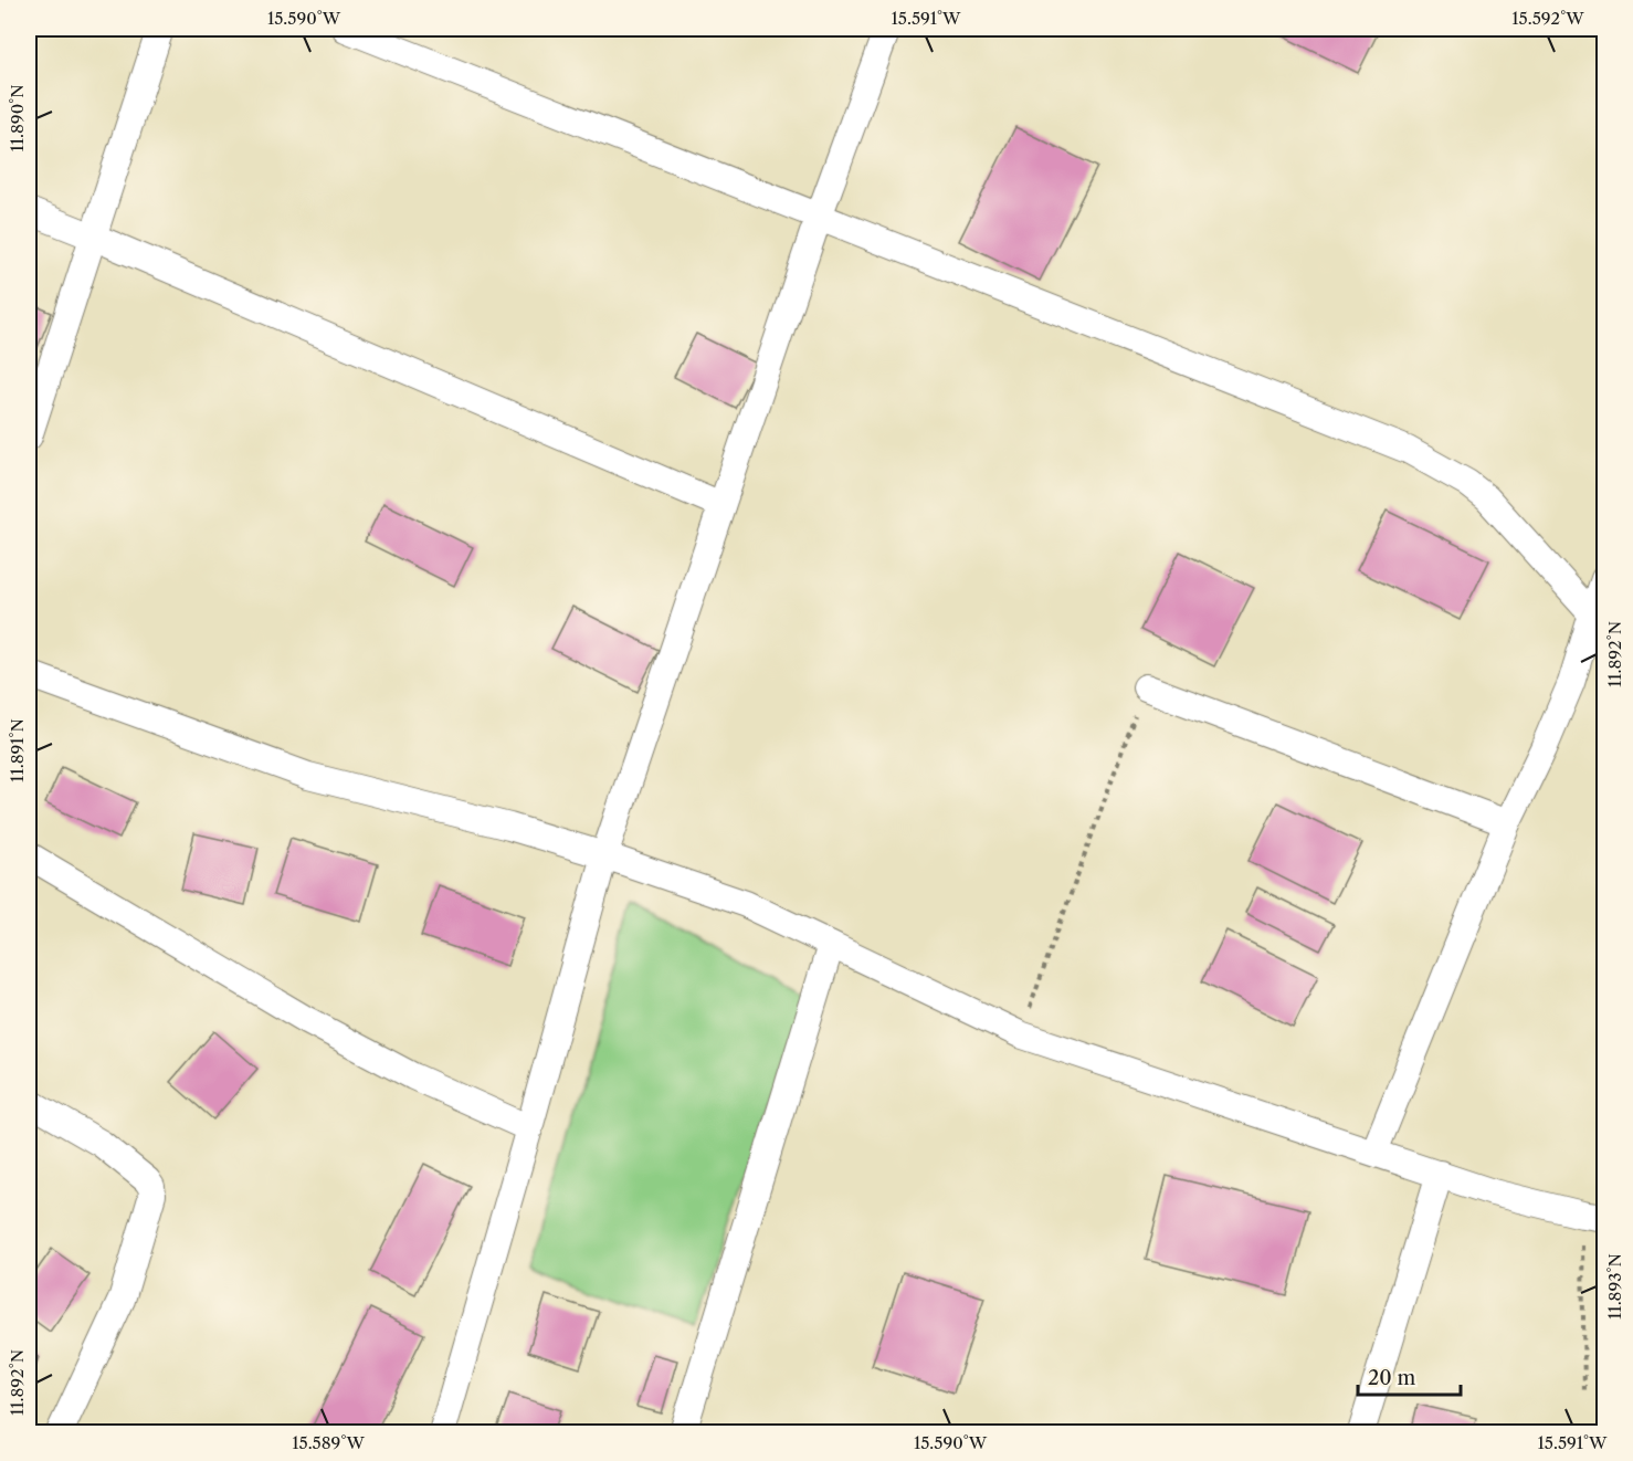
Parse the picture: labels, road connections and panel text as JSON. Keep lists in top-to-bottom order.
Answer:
{
  "scale_bar": "20 m",
  "coordinates": [
    "15.590°W",
    "15.591°W",
    "15.592°W",
    "11.890°N",
    "11.892°N",
    "11.891°N",
    "11.893°N",
    "15.589°W"
  ]
}
